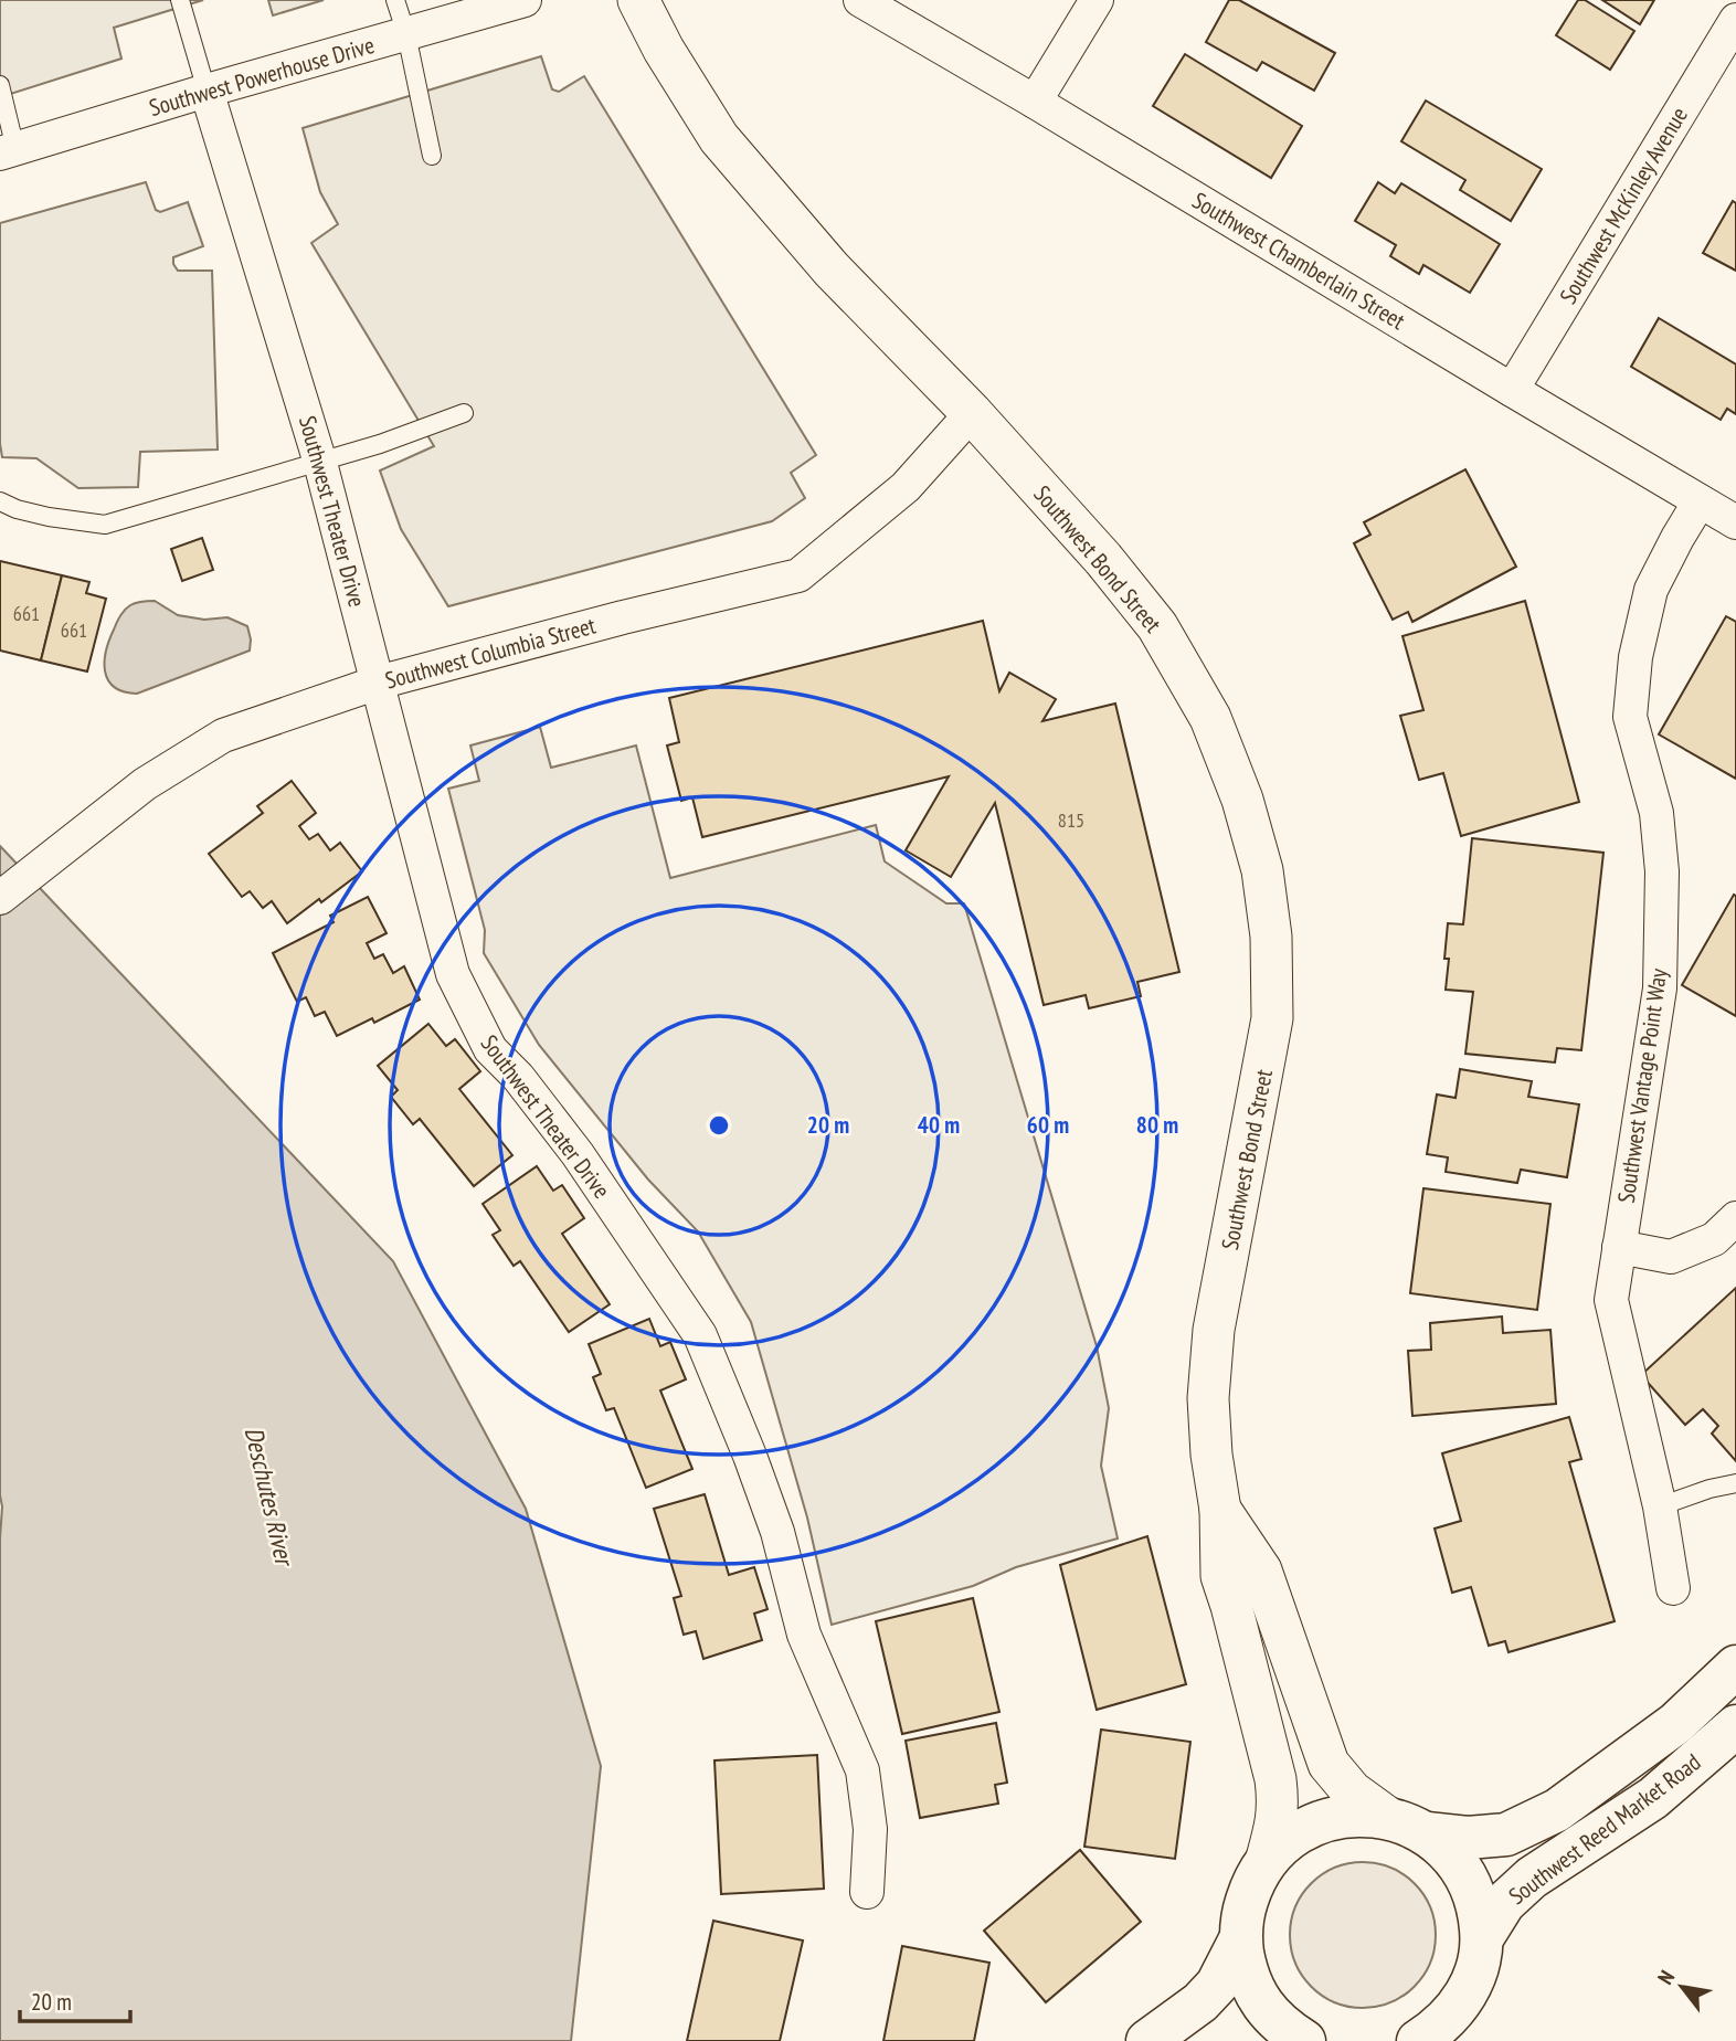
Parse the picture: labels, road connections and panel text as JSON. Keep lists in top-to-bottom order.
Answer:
{
  "streets": {
    "main road": ["Southwest Reed Market Road"],
    "street": [
      "Southwest Powerhouse Drive",
      "Southwest McKinley Avenue",
      "Southwest Chamberlain Street",
      "Southwest Theater Drive",
      "Southwest Bond Street",
      "Southwest Columbia Street",
      "Southwest Vantage Point Way"
    ]
  },
  "crossings": [
    ["Southwest Powerhouse Drive", "Southwest Theater Drive"],
    ["Southwest McKinley Avenue", "Southwest Chamberlain Street"],
    ["Southwest Chamberlain Street", "Southwest Vantage Point Way"],
    ["Southwest Theater Drive", "Southwest Columbia Street"],
    ["Southwest Bond Street", "Southwest Columbia Street"]
  ],
  "water": ["Deschutes River"],
  "house_numbers": ["661", "661", "815"],
  "scale_bar": "20 m",
  "north": "top left",
  "rings": [
    "20 m",
    "40 m",
    "60 m",
    "80 m"
  ]
}
